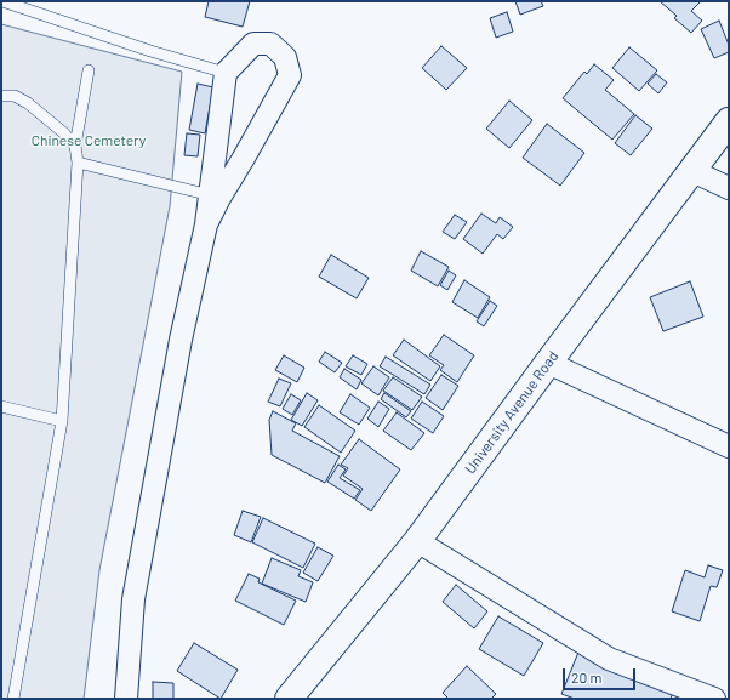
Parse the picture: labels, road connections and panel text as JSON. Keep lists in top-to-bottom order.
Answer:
{
  "streets": {
    "main road": ["University Avenue Road"]
  },
  "parks": ["Chinese Cemetery"],
  "scale_bar": "20 m"
}
